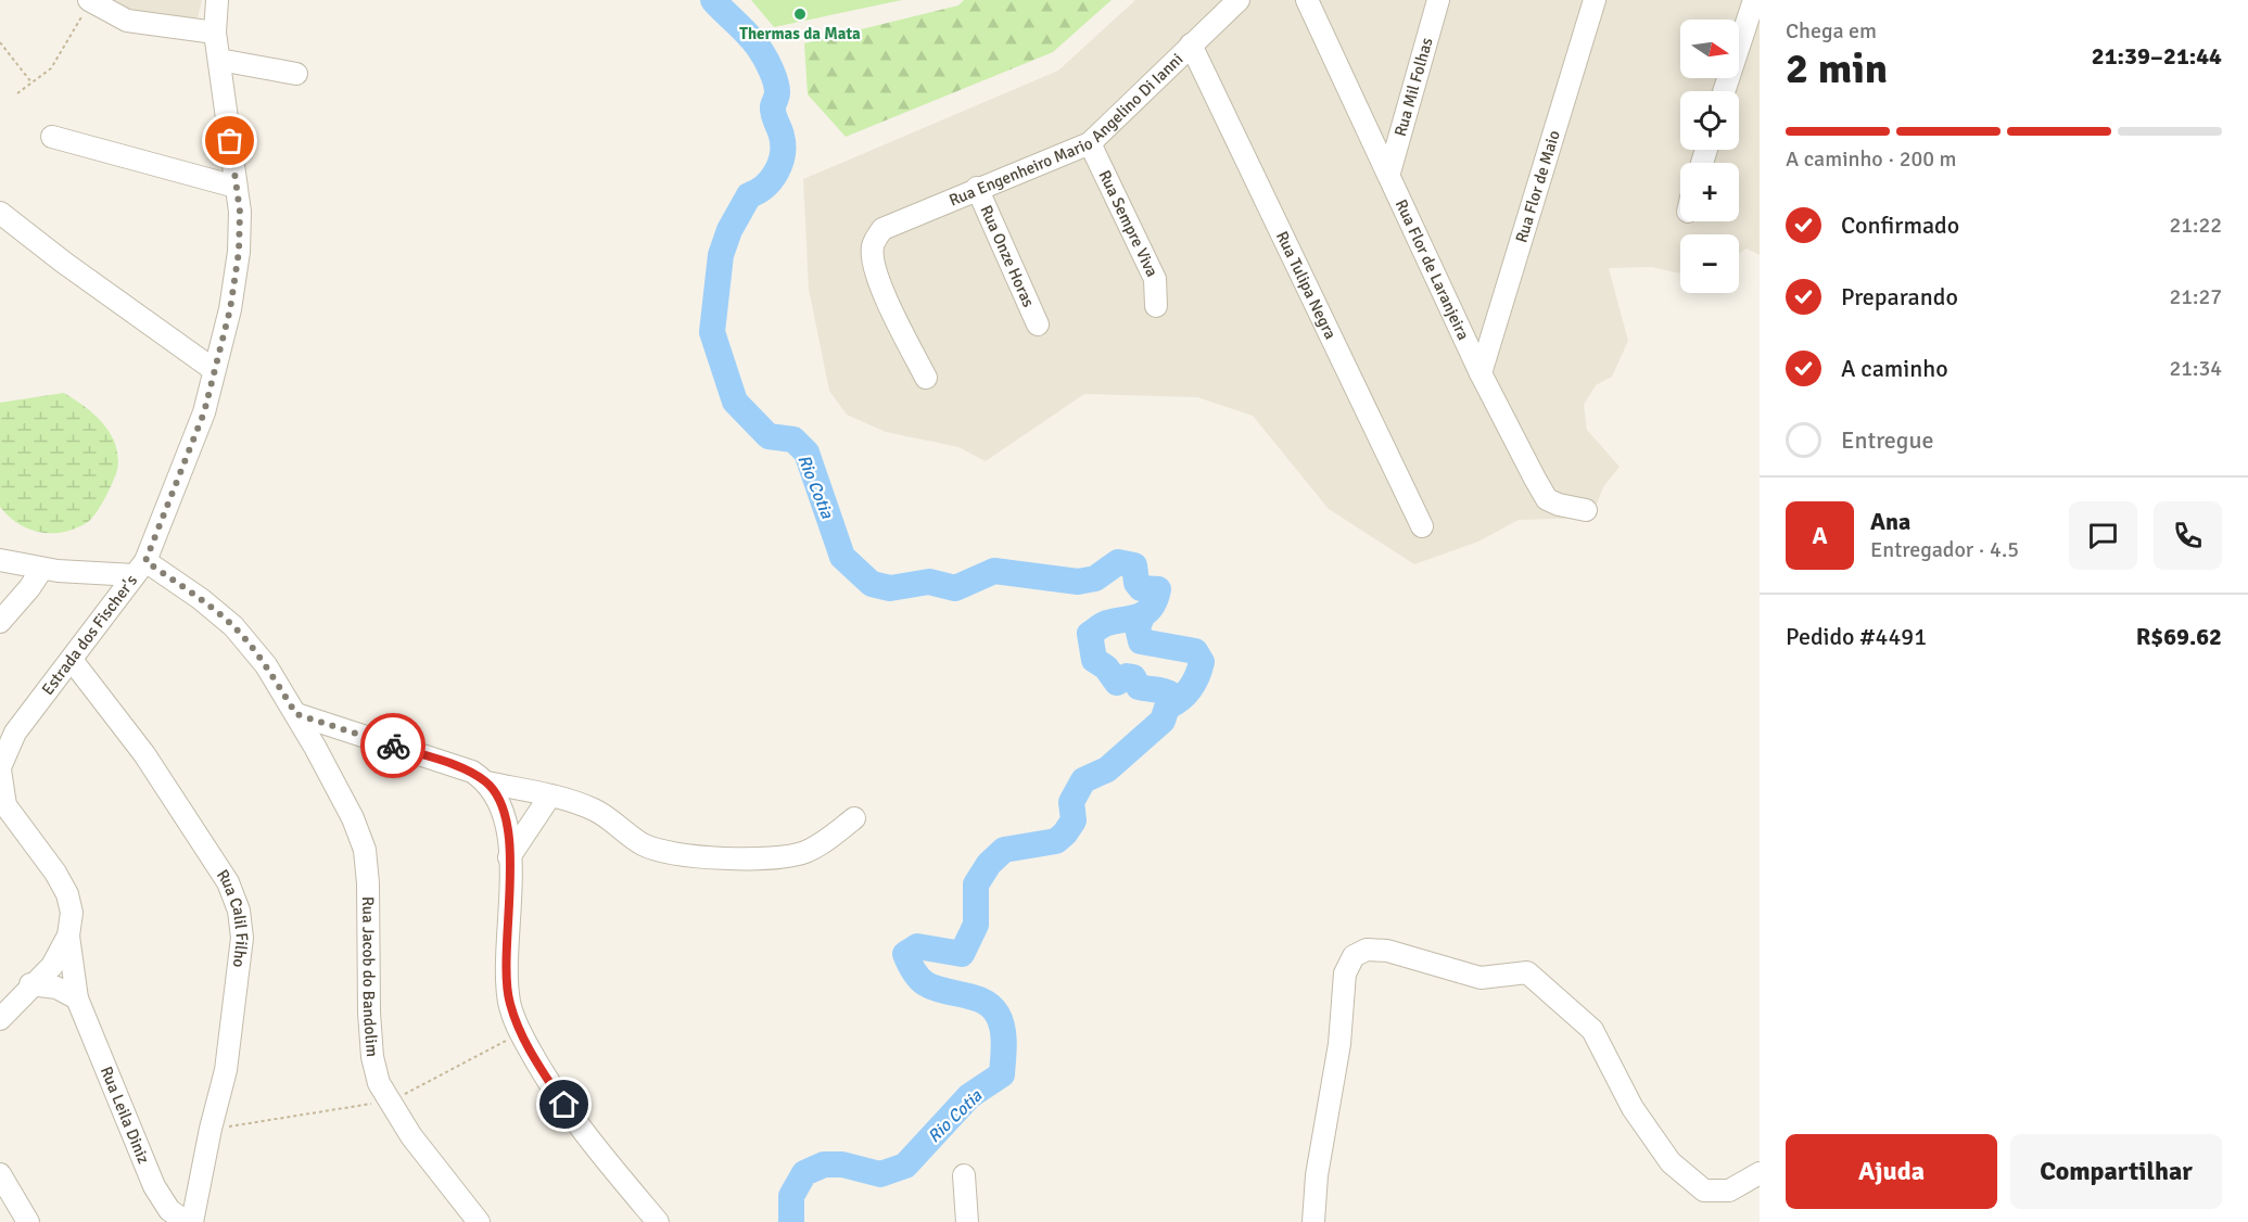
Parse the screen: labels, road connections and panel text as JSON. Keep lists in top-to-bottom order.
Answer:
{
  "streets": {
    "street": [
      "Rua Mil Folhas",
      "Rua Engenheiro Mario Angelino Di Ianni",
      "Rua Flor de Maio",
      "Rua Sempre Viva",
      "Rua Onze Horas",
      "Rua Flor de Laranjeira",
      "Rua Tulipa Negra",
      "Estrada dos Fischer's",
      "Rua Calil Filho",
      "Rua Jacob do Bandolim",
      "Rua Leila Diniz"
    ]
  },
  "crossings": [
    ["Rua Mil Folhas", "Rua Flor de Laranjeira"],
    ["Rua Engenheiro Mario Angelino Di Ianni", "Rua Sempre Viva"],
    ["Rua Engenheiro Mario Angelino Di Ianni", "Rua Onze Horas"],
    ["Rua Engenheiro Mario Angelino Di Ianni", "Rua Tulipa Negra"],
    ["Rua Flor de Maio", "Rua Flor de Laranjeira"],
    ["Estrada dos Fischer's", "Rua Calil Filho"],
    ["Estrada dos Fischer's", "Rua Jacob do Bandolim"],
    ["Estrada dos Fischer's", "Rua Leila Diniz"]
  ],
  "water": ["Rio Cotia"],
  "places": ["Thermas da Mata"],
  "north": "right",
  "page": {
    "heading": ["2 min", "Chega em", "21:39–21:44"],
    "panel": [
      "Ana",
      "Entregador · 4.5",
      "Pedido #4491",
      "R$69.62"
    ],
    "map_buttons": ["+", "−"],
    "bar": "A caminho · 200 m",
    "list": [
      ["Confirmado", "21:22"],
      ["Preparando", "21:27"],
      ["A caminho", "21:34"],
      "Entregue"
    ],
    "round": "A",
    "buttons": ["Ajuda", "Compartilhar"]
  }
}
